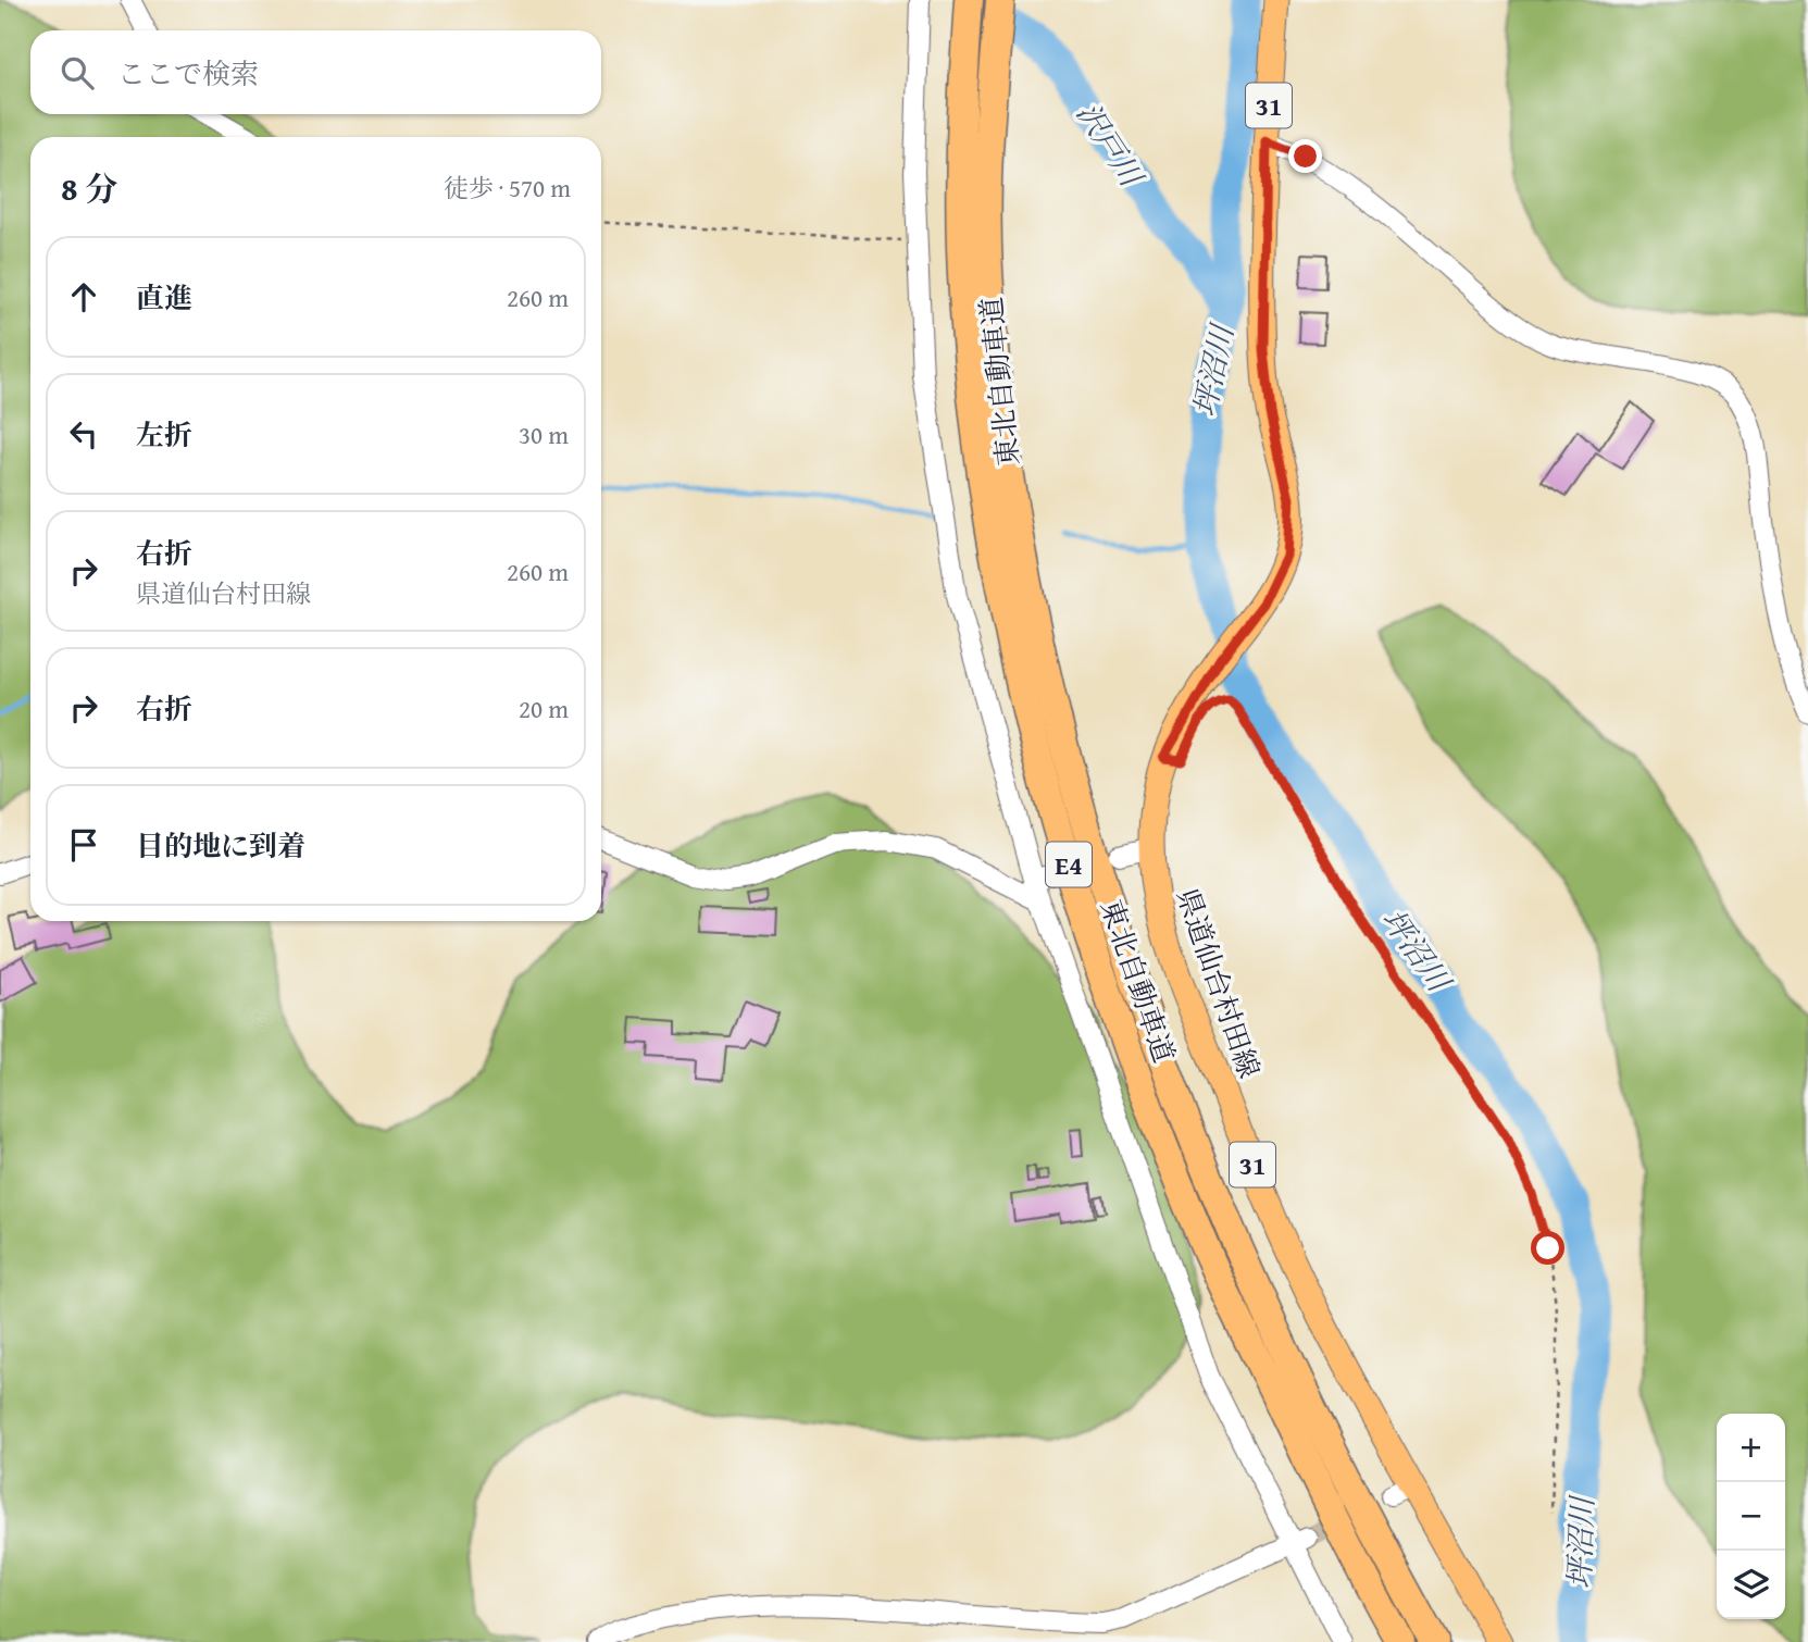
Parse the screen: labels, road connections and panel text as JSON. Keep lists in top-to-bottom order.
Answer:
{
  "streets": {
    "highway": ["東北自動車道", "E4"],
    "main road": ["31", "県道仙台村田線"]
  },
  "water": ["沢戸川", "坪沼川"],
  "page": {
    "search": "ここで検索",
    "heading": ["8 分", "徒歩 · 570 m"],
    "list": [
      ["直進", "260 m"],
      ["左折", "30 m"],
      ["右折", "県道仙台村田線", "260 m"],
      ["右折", "20 m"],
      "目的地に到着"
    ],
    "map_buttons": ["+", "−"]
  }
}
